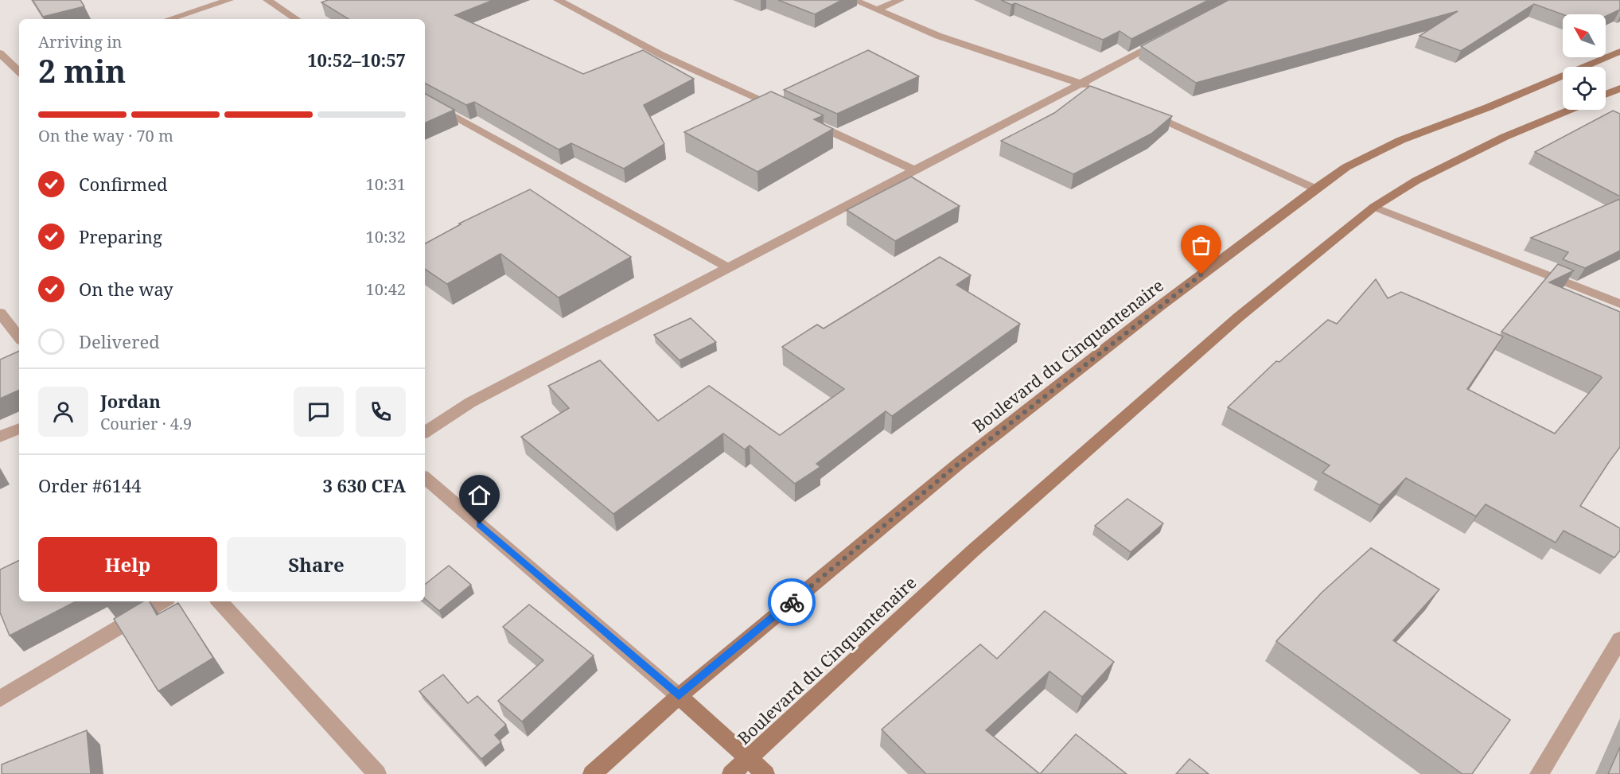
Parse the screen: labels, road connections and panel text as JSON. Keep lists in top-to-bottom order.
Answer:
{
  "streets": {
    "main road": ["Boulevard du Cinquantenaire"]
  },
  "north": "top left",
  "page": {
    "heading": ["2 min", "Arriving in", "10:52–10:57"],
    "panel": [
      "Jordan",
      "Courier · 4.9",
      "Order #6144",
      "3 630 CFA"
    ],
    "bar": "On the way · 70 m",
    "list": [
      ["Confirmed", "10:31"],
      ["Preparing", "10:32"],
      ["On the way", "10:42"],
      "Delivered"
    ],
    "buttons": ["Help", "Share"]
  }
}
